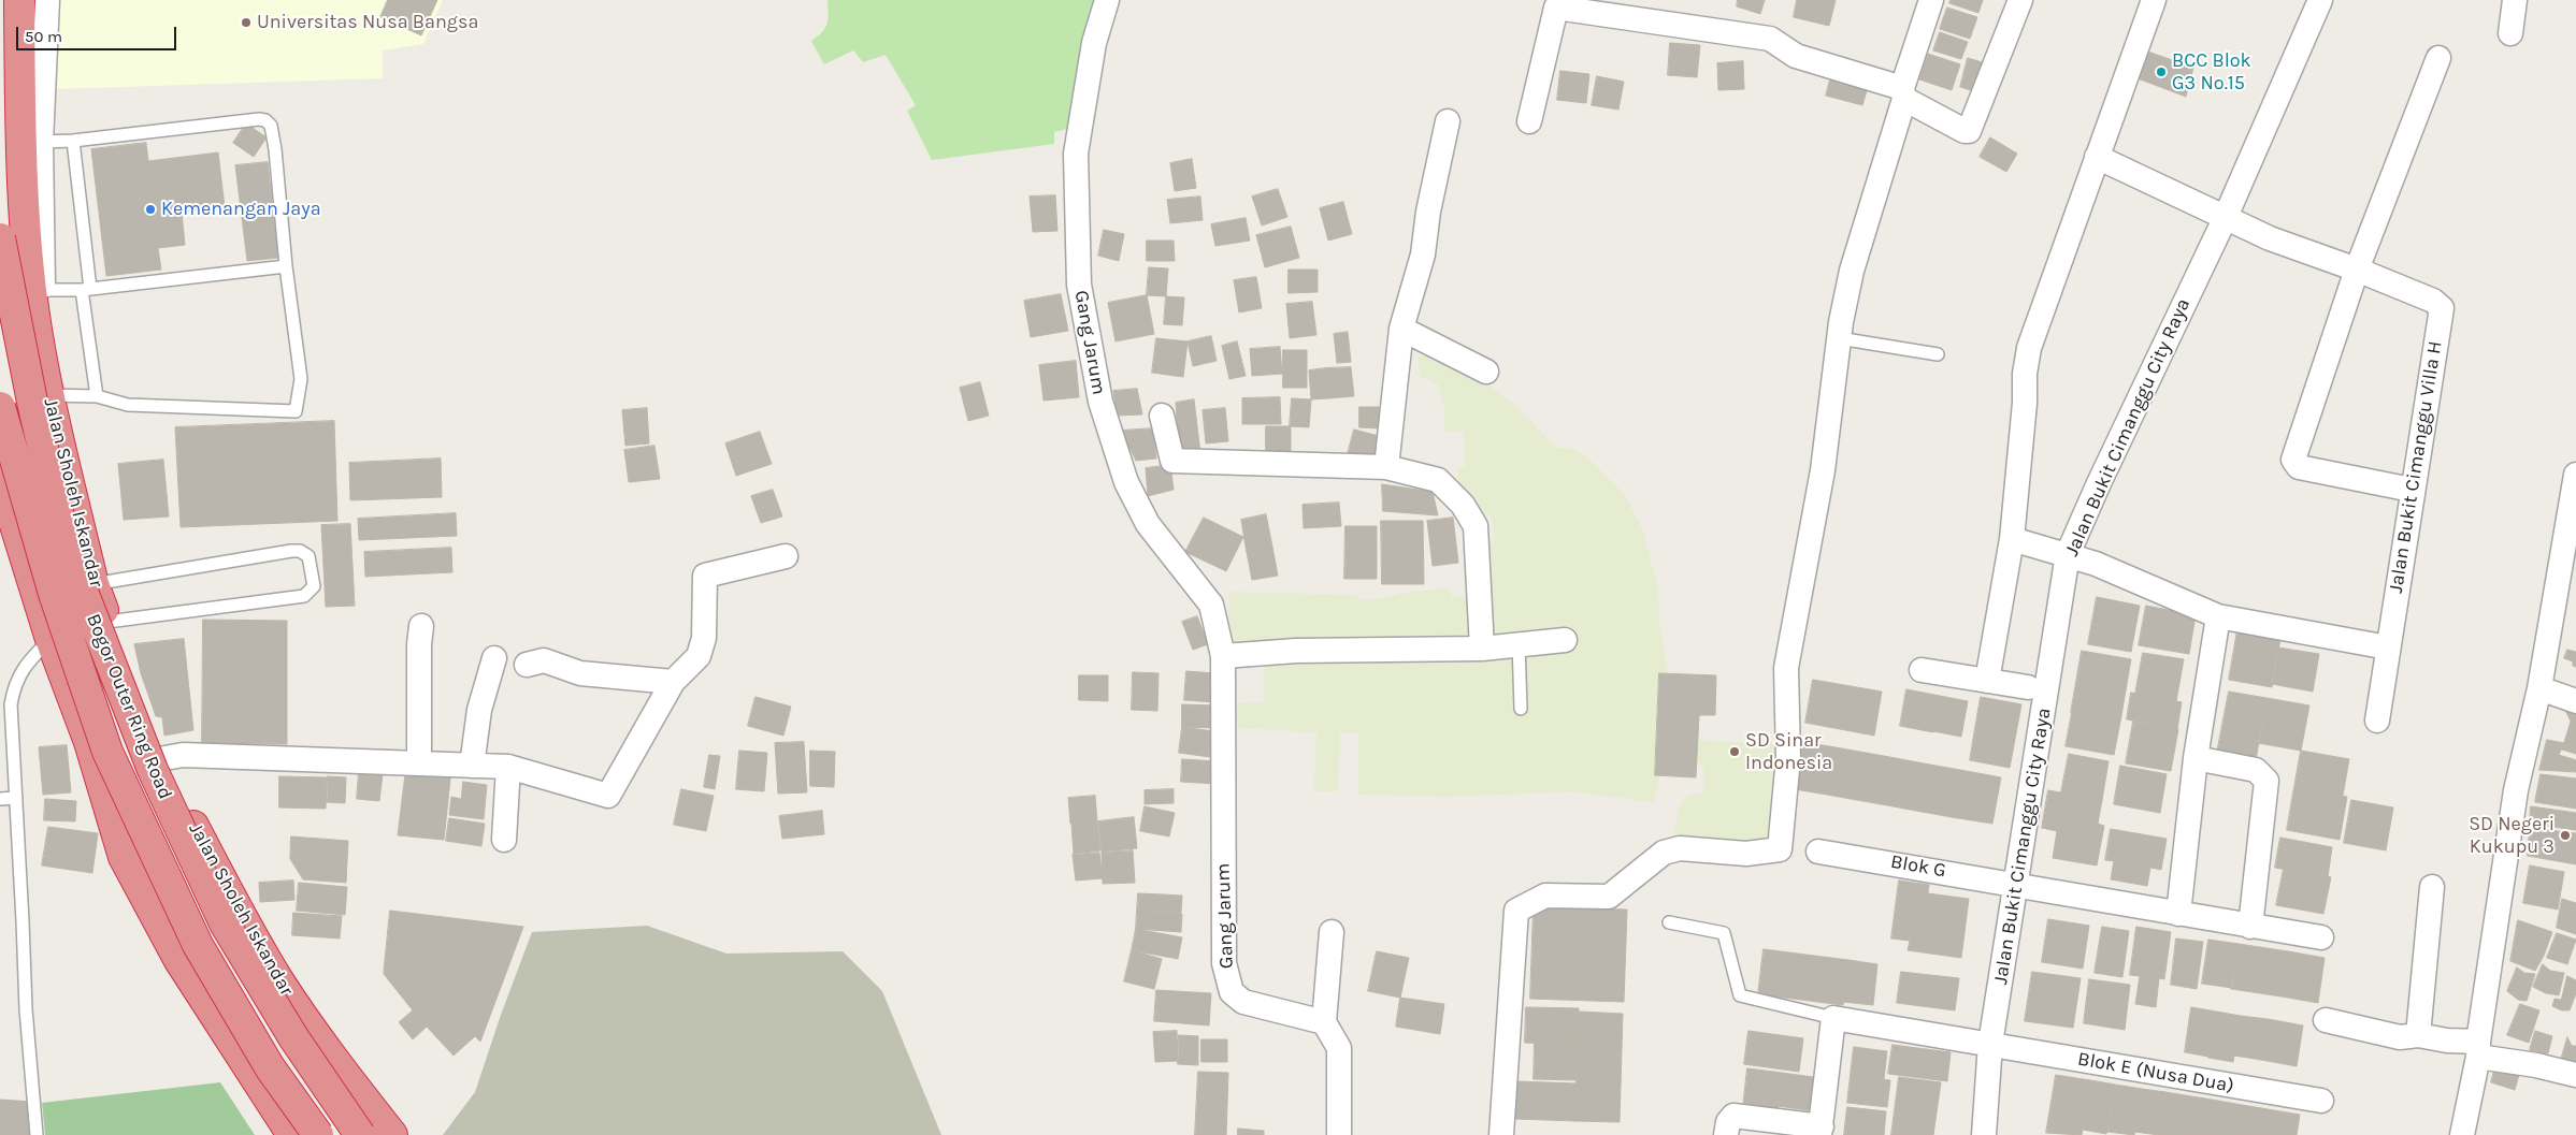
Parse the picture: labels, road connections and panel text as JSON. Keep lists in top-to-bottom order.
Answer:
{
  "streets": {
    "highway": ["Jalan Sholeh Iskandar", "Bogor Outer Ring Road"],
    "street": [
      "Gang Jarum",
      "Jalan Bukit Cimanggu City Raya",
      "Jalan Bukit Cimanggu Villa H",
      "Blok G",
      "Blok E (Nusa Dua)"
    ]
  },
  "crossings": [
    ["Jalan Bukit Cimanggu City Raya", "Blok G"],
    ["Jalan Bukit Cimanggu City Raya", "Blok E (Nusa Dua)"]
  ],
  "places": [
    "Universitas Nusa Bangsa",
    "BCC Blok G3 No.15",
    "Kemenangan Jaya",
    "SD Sinar Indonesia",
    "SD Negeri Kukupu 3"
  ],
  "scale_bar": "50 m"
}
